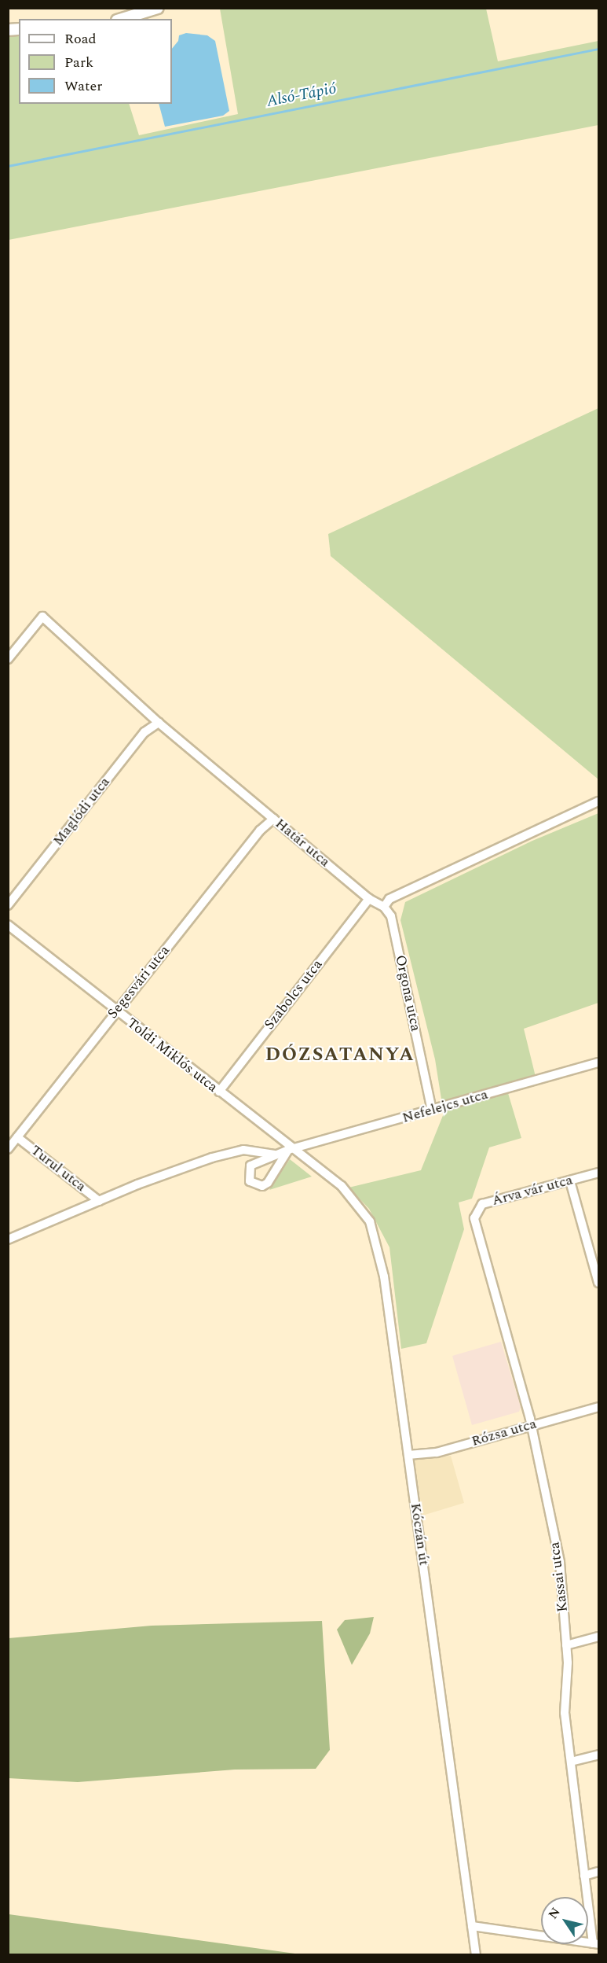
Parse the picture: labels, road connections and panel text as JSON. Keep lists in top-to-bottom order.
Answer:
{
  "streets": {
    "street": [
      "Maglódi utca",
      "Határ utca",
      "Segesvári utca",
      "Orgona utca",
      "Szabolcs utca",
      "Toldi Miklós utca",
      "Nefelejcs utca",
      "Turul utca",
      "Árva vár utca",
      "Rózsa utca",
      "Kóczán út",
      "Kassai utca"
    ]
  },
  "crossings": [
    ["Maglódi utca", "Határ utca"],
    ["Határ utca", "Segesvári utca"],
    ["Határ utca", "Orgona utca"],
    ["Határ utca", "Szabolcs utca"],
    ["Segesvári utca", "Toldi Miklós utca"],
    ["Segesvári utca", "Turul utca"],
    ["Orgona utca", "Nefelejcs utca"],
    ["Szabolcs utca", "Toldi Miklós utca"],
    ["Toldi Miklós utca", "Nefelejcs utca"],
    ["Toldi Miklós utca", "Kóczán út"],
    ["Nefelejcs utca", "Kóczán út"],
    ["Árva vár utca", "Kassai utca"],
    ["Rózsa utca", "Kóczán út"],
    ["Rózsa utca", "Kassai utca"]
  ],
  "districts": ["DÓZSATANYA"],
  "water": ["Alsó-Tápió"],
  "legend": ["Road", "Park", "Water"],
  "north": "top left"
}
